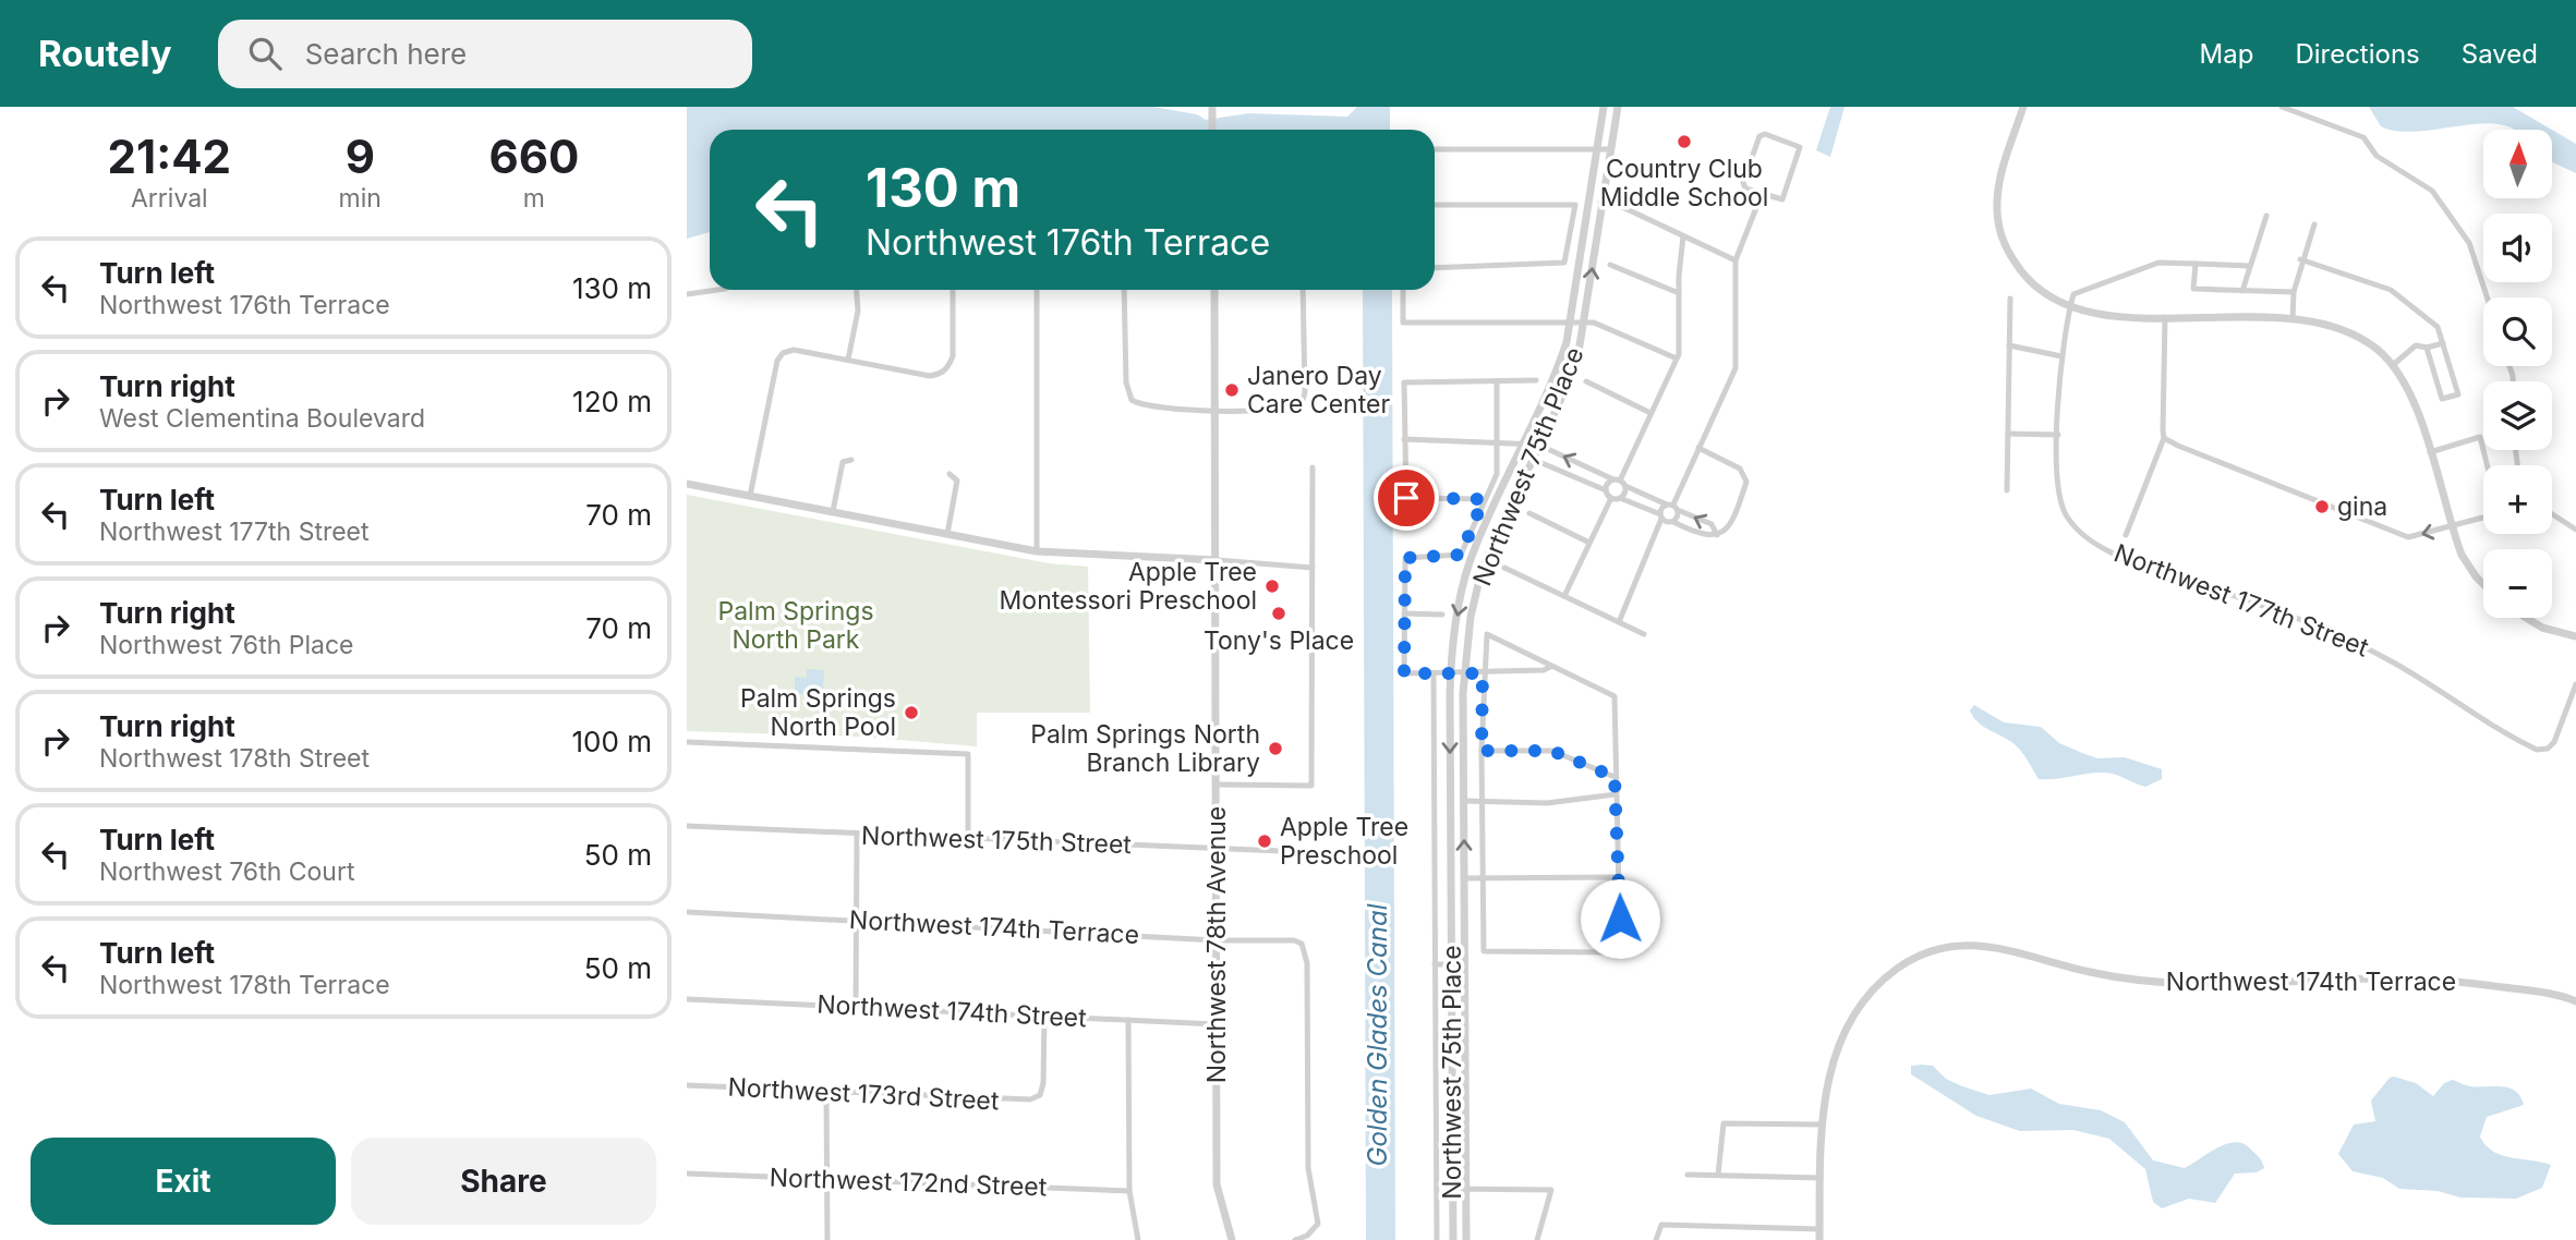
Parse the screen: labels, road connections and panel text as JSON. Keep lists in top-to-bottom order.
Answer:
{
  "streets": {
    "street": [
      "Northwest 75th Place",
      "Northwest 177th Street",
      "Northwest 175th Street",
      "Northwest 174th Terrace",
      "Northwest 78th Avenue",
      "Northwest 174th Street",
      "Northwest 173rd Street",
      "Northwest 172nd Street"
    ]
  },
  "crossings": [
    ["Northwest 175th Street", "Northwest 78th Avenue"],
    ["Northwest 174th Terrace", "Northwest 78th Avenue"],
    ["Northwest 78th Avenue", "Northwest 174th Street"],
    ["Northwest 174th Street", "Northwest 173rd Street"]
  ],
  "water": ["Golden Glades Canal"],
  "parks": ["Palm Springs North Park"],
  "places": [
    "Country Club Middle School",
    "Janero Day Care Center",
    "gina",
    "Apple Tree Montessori Preschool",
    "Tony's Place",
    "Palm Springs North Pool",
    "Palm Springs North Branch Library",
    "Apple Tree Preschool"
  ],
  "north": "top",
  "page": {
    "header": "Routely",
    "search": "Search here",
    "nav": ["Map", "Directions", "Saved"],
    "eta": [
      "21:42",
      "Arrival",
      "9",
      "min",
      "660",
      "m"
    ],
    "map_buttons": ["+", "−"],
    "turn": ["130 m", "Northwest 176th Terrace"],
    "list": [
      {
        "name": "Turn left",
        "note": "Northwest 176th Terrace",
        "value": "130 m"
      },
      {
        "name": "Turn right",
        "note": "West Clementina Boulevard",
        "value": "120 m"
      },
      {
        "name": "Turn left",
        "note": "Northwest 177th Street",
        "value": "70 m"
      },
      {
        "name": "Turn right",
        "note": "Northwest 76th Place",
        "value": "70 m"
      },
      {
        "name": "Turn right",
        "note": "Northwest 178th Street",
        "value": "100 m"
      },
      {
        "name": "Turn left",
        "note": "Northwest 76th Court",
        "value": "50 m"
      },
      {
        "name": "Turn left",
        "note": "Northwest 178th Terrace",
        "value": "50 m"
      }
    ],
    "buttons": ["Exit", "Share"]
  }
}
